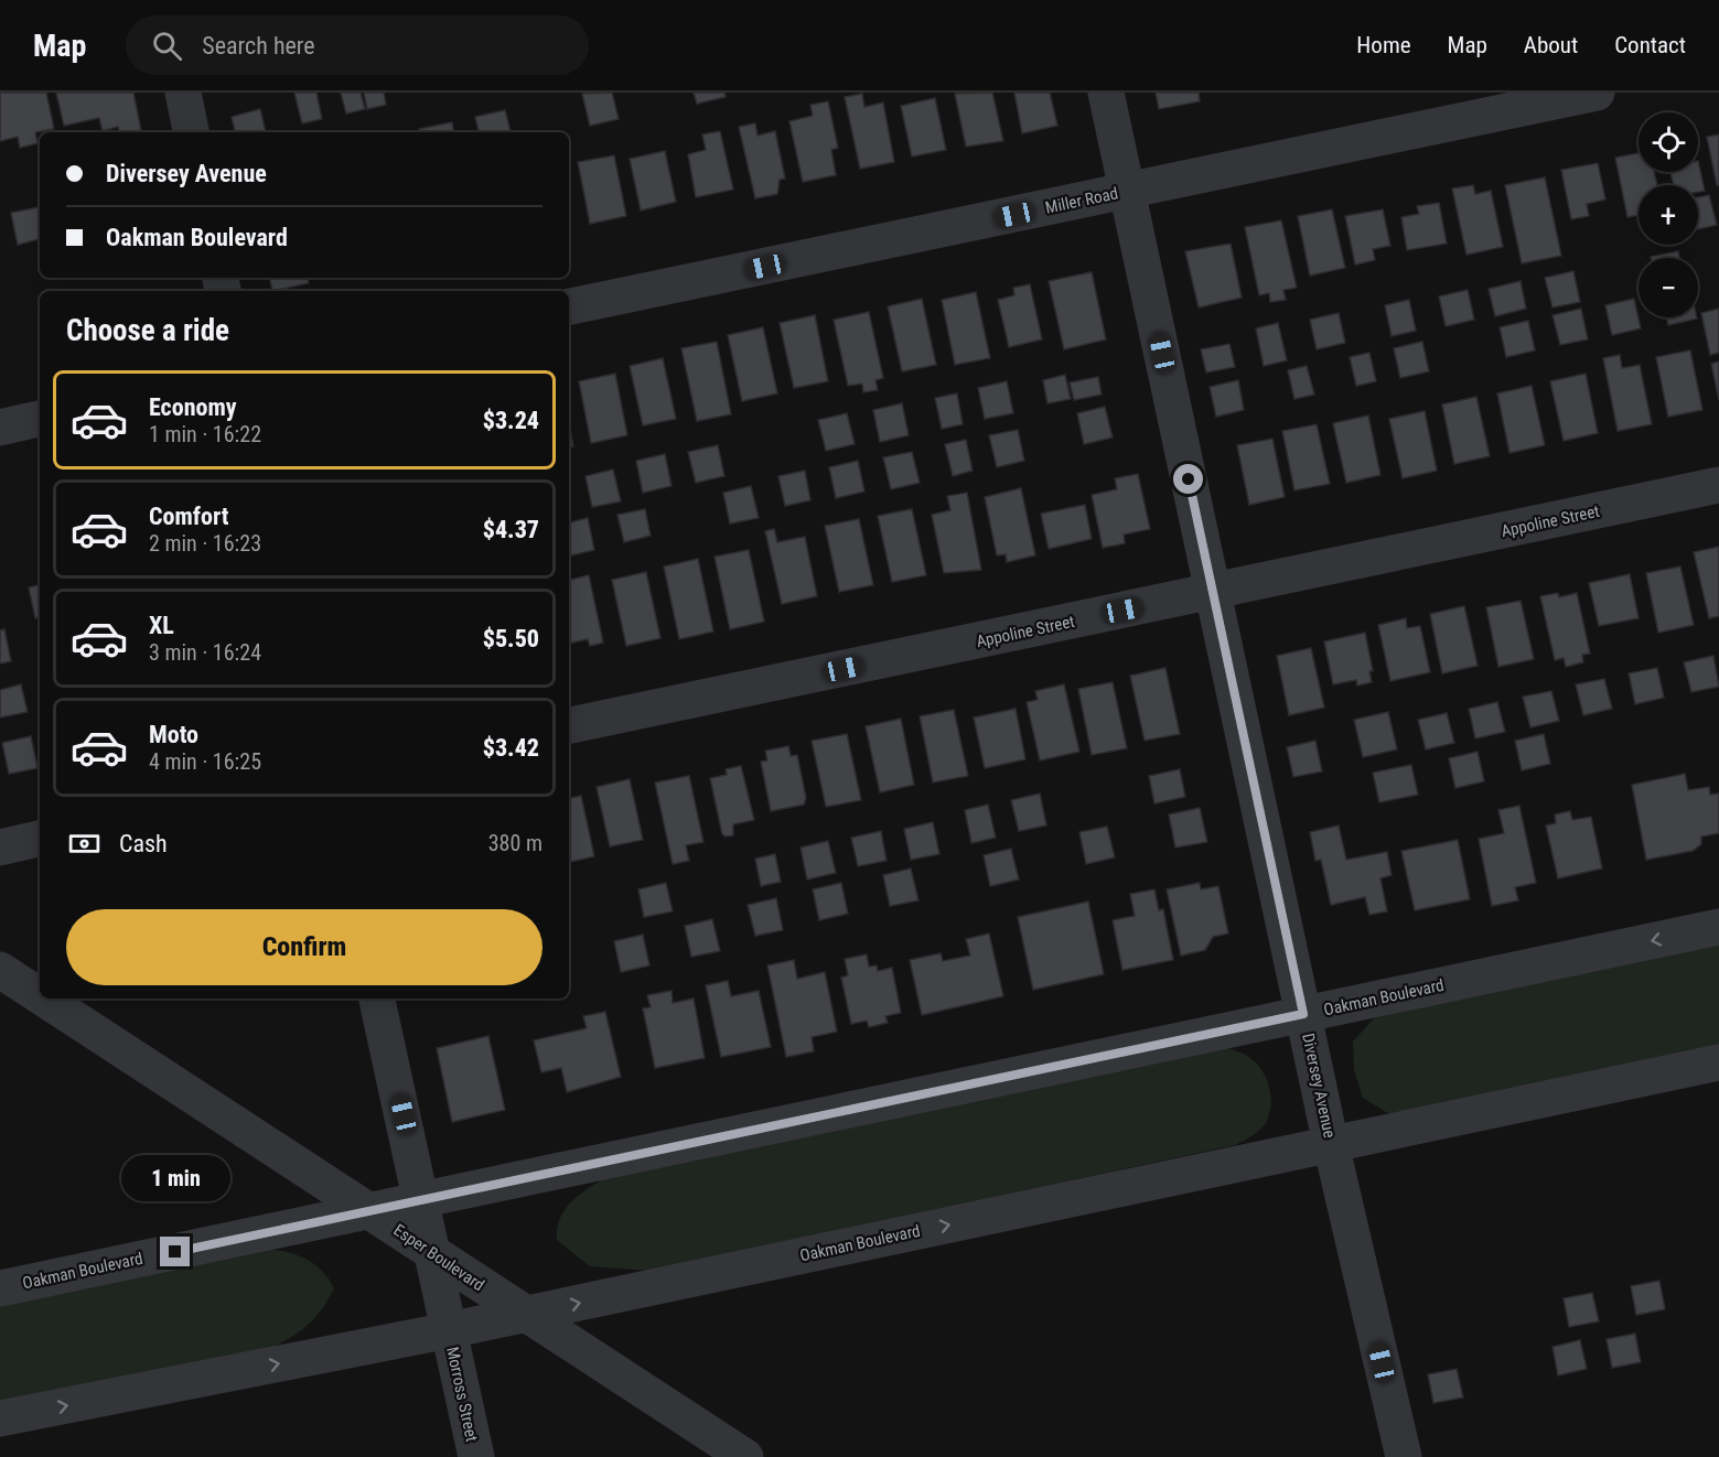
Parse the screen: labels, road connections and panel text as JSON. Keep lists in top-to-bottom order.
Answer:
{
  "streets": {
    "street": [
      "Miller Road",
      "Appoline Street",
      "Oakman Boulevard",
      "Diversey Avenue",
      "Esper Boulevard",
      "Morross Street"
    ]
  },
  "crossings": [
    ["Miller Road", "Diversey Avenue"],
    ["Appoline Street", "Diversey Avenue"],
    ["Oakman Boulevard", "Diversey Avenue"],
    ["Oakman Boulevard", "Esper Boulevard"],
    ["Oakman Boulevard", "Morross Street"],
    ["Esper Boulevard", "Morross Street"]
  ],
  "page": {
    "header": "Map",
    "search": "Search here",
    "nav": [
      "Home",
      "Map",
      "About",
      "Contact"
    ],
    "map_buttons": ["+", "−"],
    "banner": ["Diversey Avenue", "Oakman Boulevard"],
    "heading": "Choose a ride",
    "list": [
      {
        "name": "Economy",
        "note": "1 min · 16:22",
        "value": "$3.24"
      },
      {
        "name": "Comfort",
        "note": "2 min · 16:23",
        "value": "$4.37"
      },
      {
        "name": "XL",
        "note": "3 min · 16:24",
        "value": "$5.50"
      },
      {
        "name": "Moto",
        "note": "4 min · 16:25",
        "value": "$3.42"
      }
    ],
    "pay": ["Cash", "380 m"],
    "buttons": "Confirm",
    "bubble": "1 min"
  }
}
